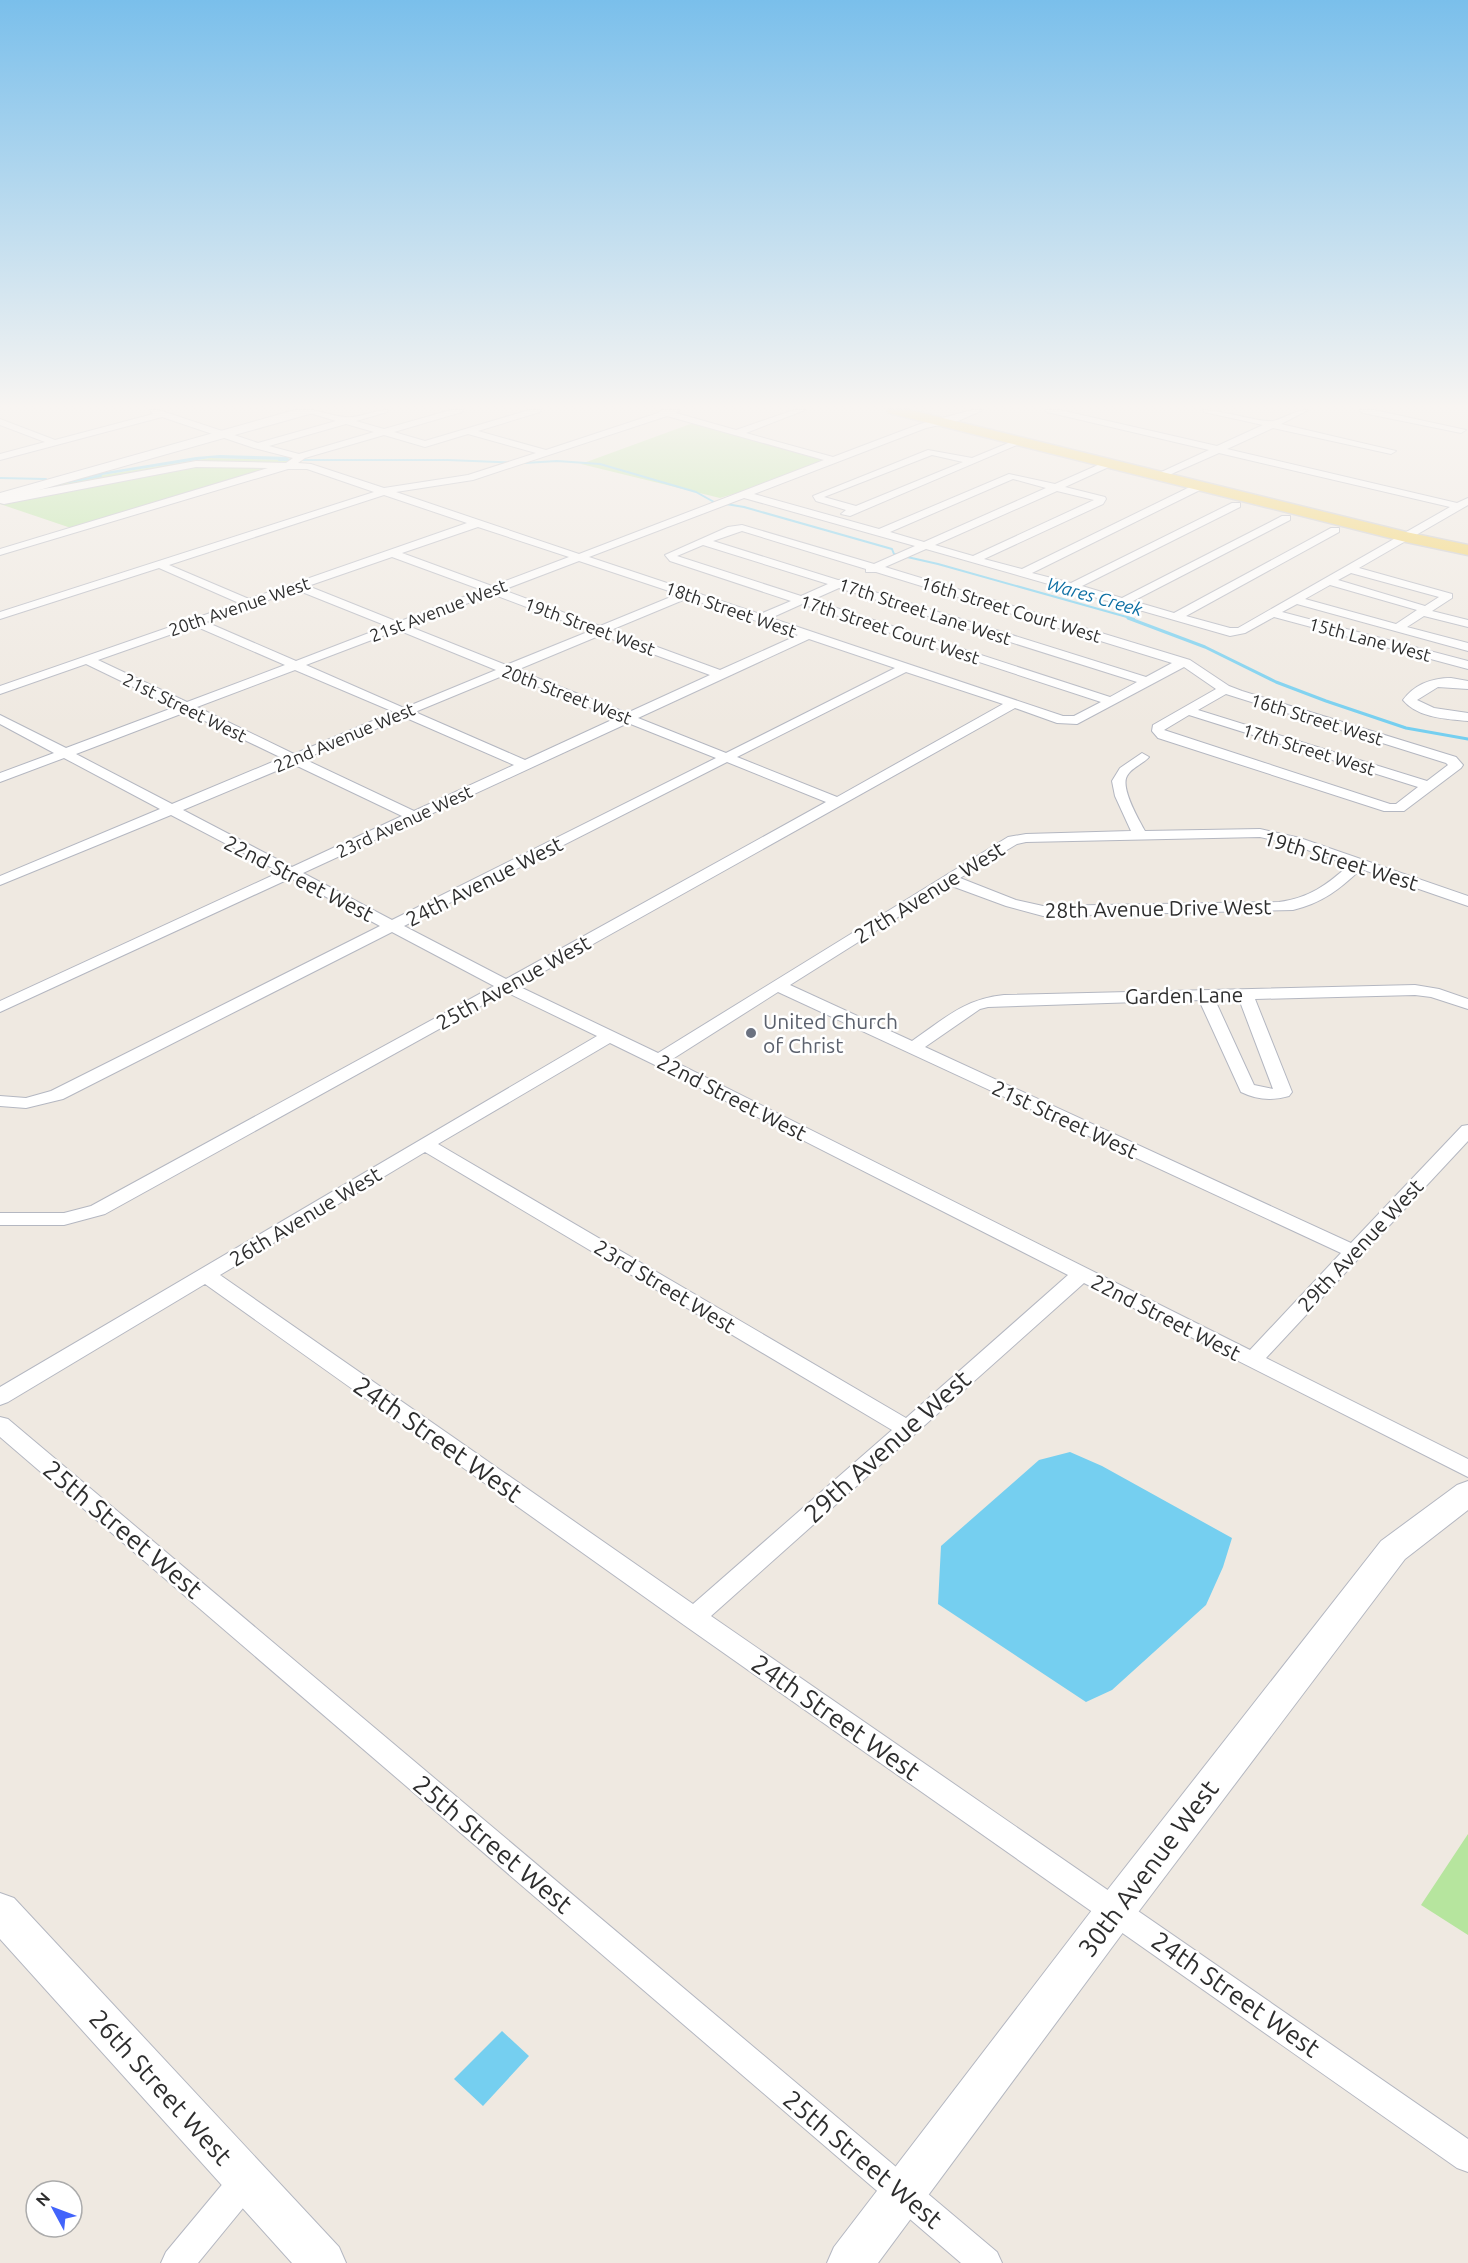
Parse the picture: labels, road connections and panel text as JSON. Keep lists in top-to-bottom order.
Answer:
{
  "streets": {
    "street": [
      "20th Avenue West",
      "18th Street West",
      "16th Street Court West",
      "21st Avenue West",
      "17th Street Lane West",
      "19th Street West",
      "17th Street Court West",
      "15th Lane West",
      "20th Street West",
      "21st Street West",
      "16th Street West",
      "22nd Avenue West",
      "17th Street West",
      "23rd Avenue West",
      "22nd Street West",
      "24th Avenue West",
      "27th Avenue West",
      "28th Avenue Drive West",
      "25th Avenue West",
      "Garden Lane",
      "26th Avenue West",
      "29th Avenue West",
      "23rd Street West",
      "24th Street West",
      "25th Street West",
      "30th Avenue West",
      "26th Street West"
    ]
  },
  "crossings": [
    ["20th Avenue West", "18th Street West"],
    ["20th Avenue West", "19th Street West"],
    ["20th Avenue West", "20th Street West"],
    ["20th Avenue West", "21st Street West"],
    ["18th Street West", "21st Avenue West"],
    ["18th Street West", "17th Street Court West"],
    ["18th Street West", "22nd Avenue West"],
    ["18th Street West", "23rd Avenue West"],
    ["18th Street West", "24th Avenue West"],
    ["18th Street West", "25th Avenue West"],
    ["16th Street Court West", "17th Street Lane West"],
    ["16th Street Court West", "17th Street Court West"],
    ["16th Street Court West", "16th Street West"],
    ["21st Avenue West", "19th Street West"],
    ["21st Avenue West", "20th Street West"],
    ["21st Avenue West", "21st Street West"],
    ["21st Avenue West", "22nd Street West"],
    ["17th Street Lane West", "17th Street Court West"],
    ["19th Street West", "22nd Avenue West"],
    ["19th Street West", "23rd Avenue West"],
    ["19th Street West", "27th Avenue West"],
    ["19th Street West", "28th Avenue Drive West"],
    ["20th Street West", "22nd Avenue West"],
    ["20th Street West", "23rd Avenue West"],
    ["20th Street West", "24th Avenue West"],
    ["20th Street West", "25th Avenue West"],
    ["21st Street West", "22nd Avenue West"],
    ["21st Street West", "23rd Avenue West"],
    ["21st Street West", "27th Avenue West"],
    ["21st Street West", "Garden Lane"],
    ["21st Street West", "29th Avenue West"],
    ["16th Street West", "17th Street West"],
    ["22nd Avenue West", "22nd Street West"],
    ["23rd Avenue West", "22nd Street West"],
    ["22nd Street West", "24th Avenue West"],
    ["22nd Street West", "27th Avenue West"],
    ["22nd Street West", "25th Avenue West"],
    ["22nd Street West", "26th Avenue West"],
    ["22nd Street West", "29th Avenue West"],
    ["27th Avenue West", "28th Avenue Drive West"],
    ["26th Avenue West", "23rd Street West"],
    ["26th Avenue West", "24th Street West"],
    ["29th Avenue West", "23rd Street West"],
    ["29th Avenue West", "24th Street West"],
    ["24th Street West", "30th Avenue West"],
    ["25th Street West", "30th Avenue West"]
  ],
  "water": ["Wares Creek"],
  "places": ["United Church of Christ"],
  "north": "top left"
}
